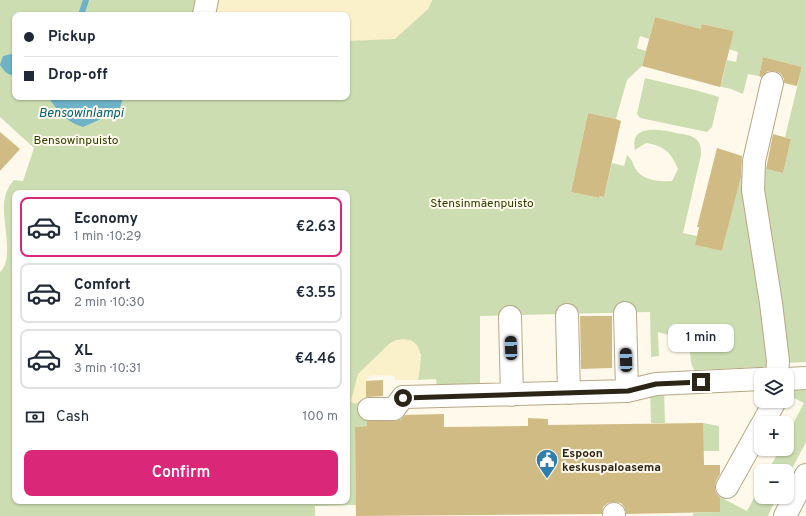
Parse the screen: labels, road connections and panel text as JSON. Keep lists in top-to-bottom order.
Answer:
{
  "water": ["Bensowinlampi"],
  "parks": ["Bensowinpuisto", "Stensinmäenpuisto"],
  "places": {
    "public building": ["Espoon keskuspaloasema"]
  },
  "page": {
    "banner": ["Pickup", "Drop-off"],
    "list": [
      {
        "name": "Economy",
        "note": "1 min · 10:29",
        "value": "€2.63"
      },
      {
        "name": "Comfort",
        "note": "2 min · 10:30",
        "value": "€3.55"
      },
      {
        "name": "XL",
        "note": "3 min · 10:31",
        "value": "€4.46"
      }
    ],
    "bubble": "1 min",
    "map_buttons": ["+", "−"],
    "pay": ["Cash", "100 m"],
    "buttons": "Confirm"
  }
}
